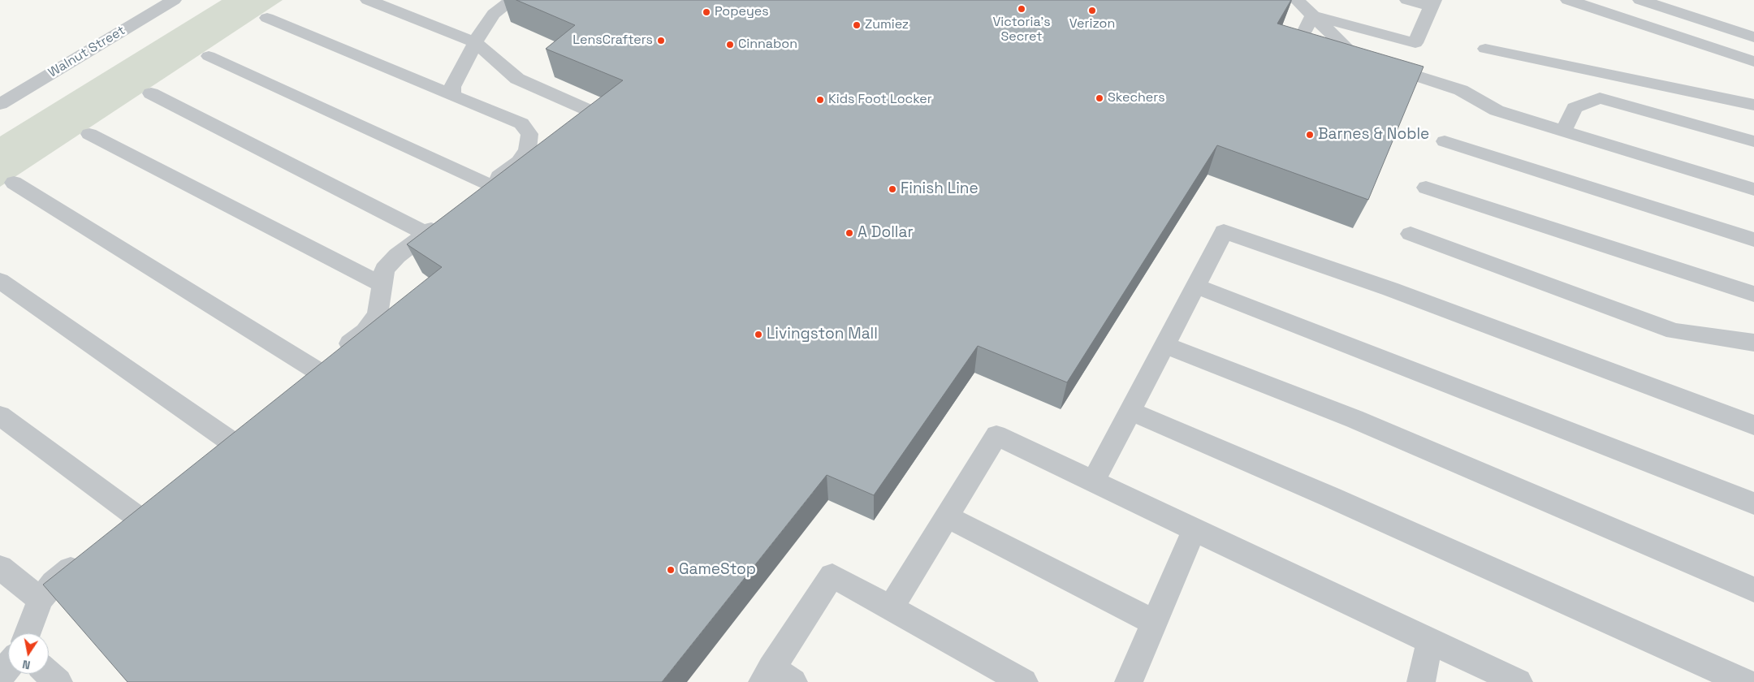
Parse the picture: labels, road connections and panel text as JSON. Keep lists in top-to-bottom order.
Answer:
{
  "streets": {
    "street": ["Walnut Street"]
  },
  "places": [
    "Victoria's Secret",
    "Verizon",
    "Popeyes",
    "Zumiez",
    "LensCrafters",
    "Cinnabon",
    "Skechers",
    "Kids Foot Locker",
    "Barnes & Noble",
    "Finish Line",
    "A Dollar",
    "Livingston Mall",
    "GameStop"
  ],
  "north": "bottom"
}
